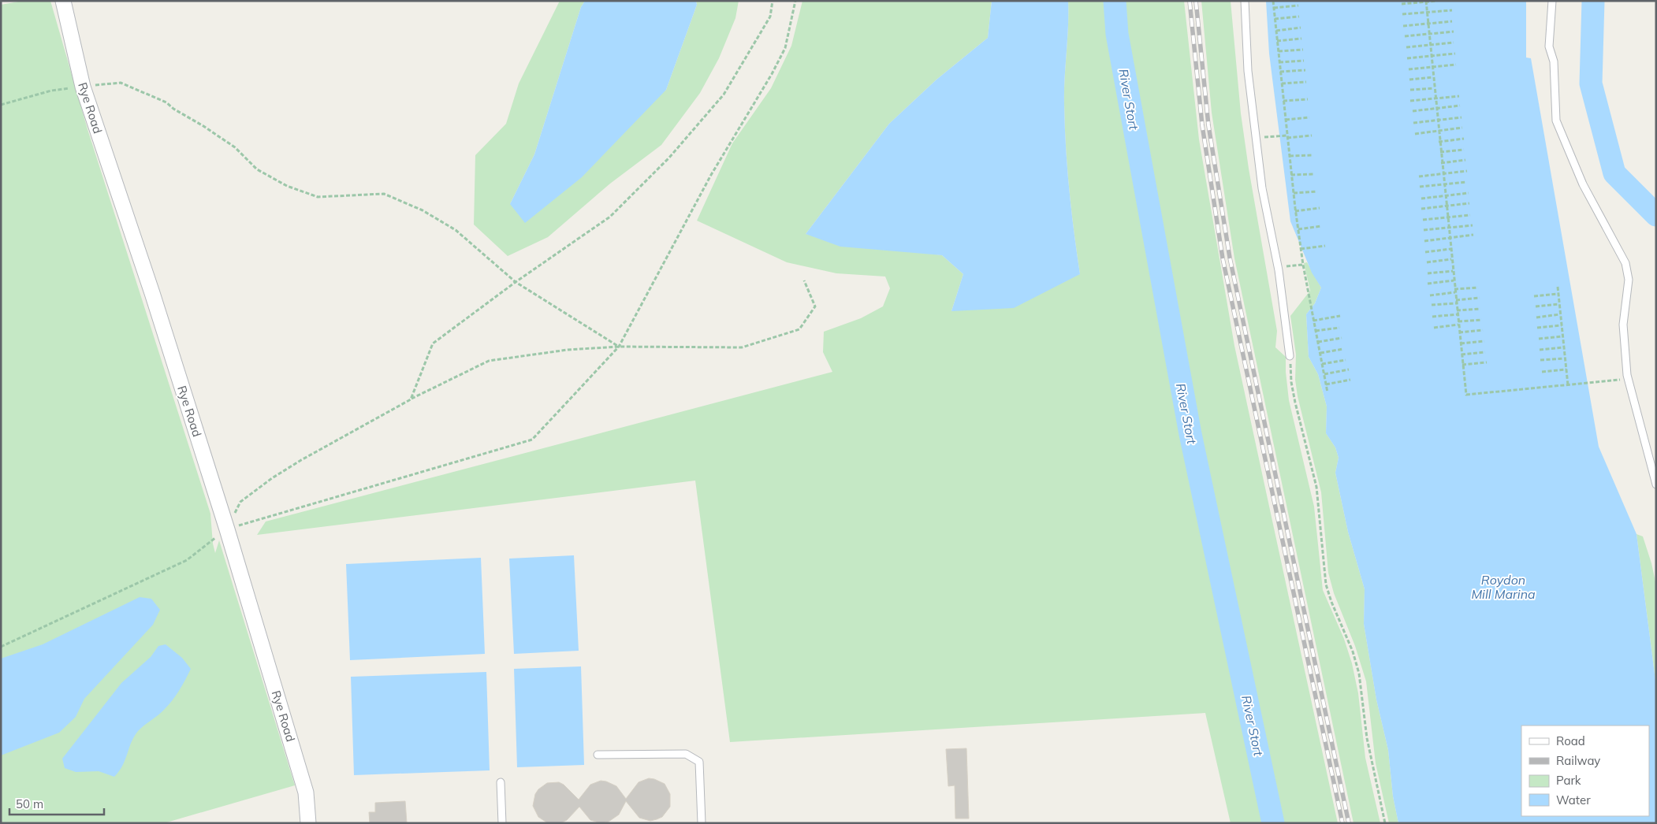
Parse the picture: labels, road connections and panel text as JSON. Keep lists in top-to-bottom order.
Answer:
{
  "streets": {
    "street": ["Rye Road"]
  },
  "water": ["River Stort", "Roydon Mill Marina"],
  "legend": [
    "Road",
    "Railway",
    "Park",
    "Water"
  ],
  "scale_bar": "50 m"
}
